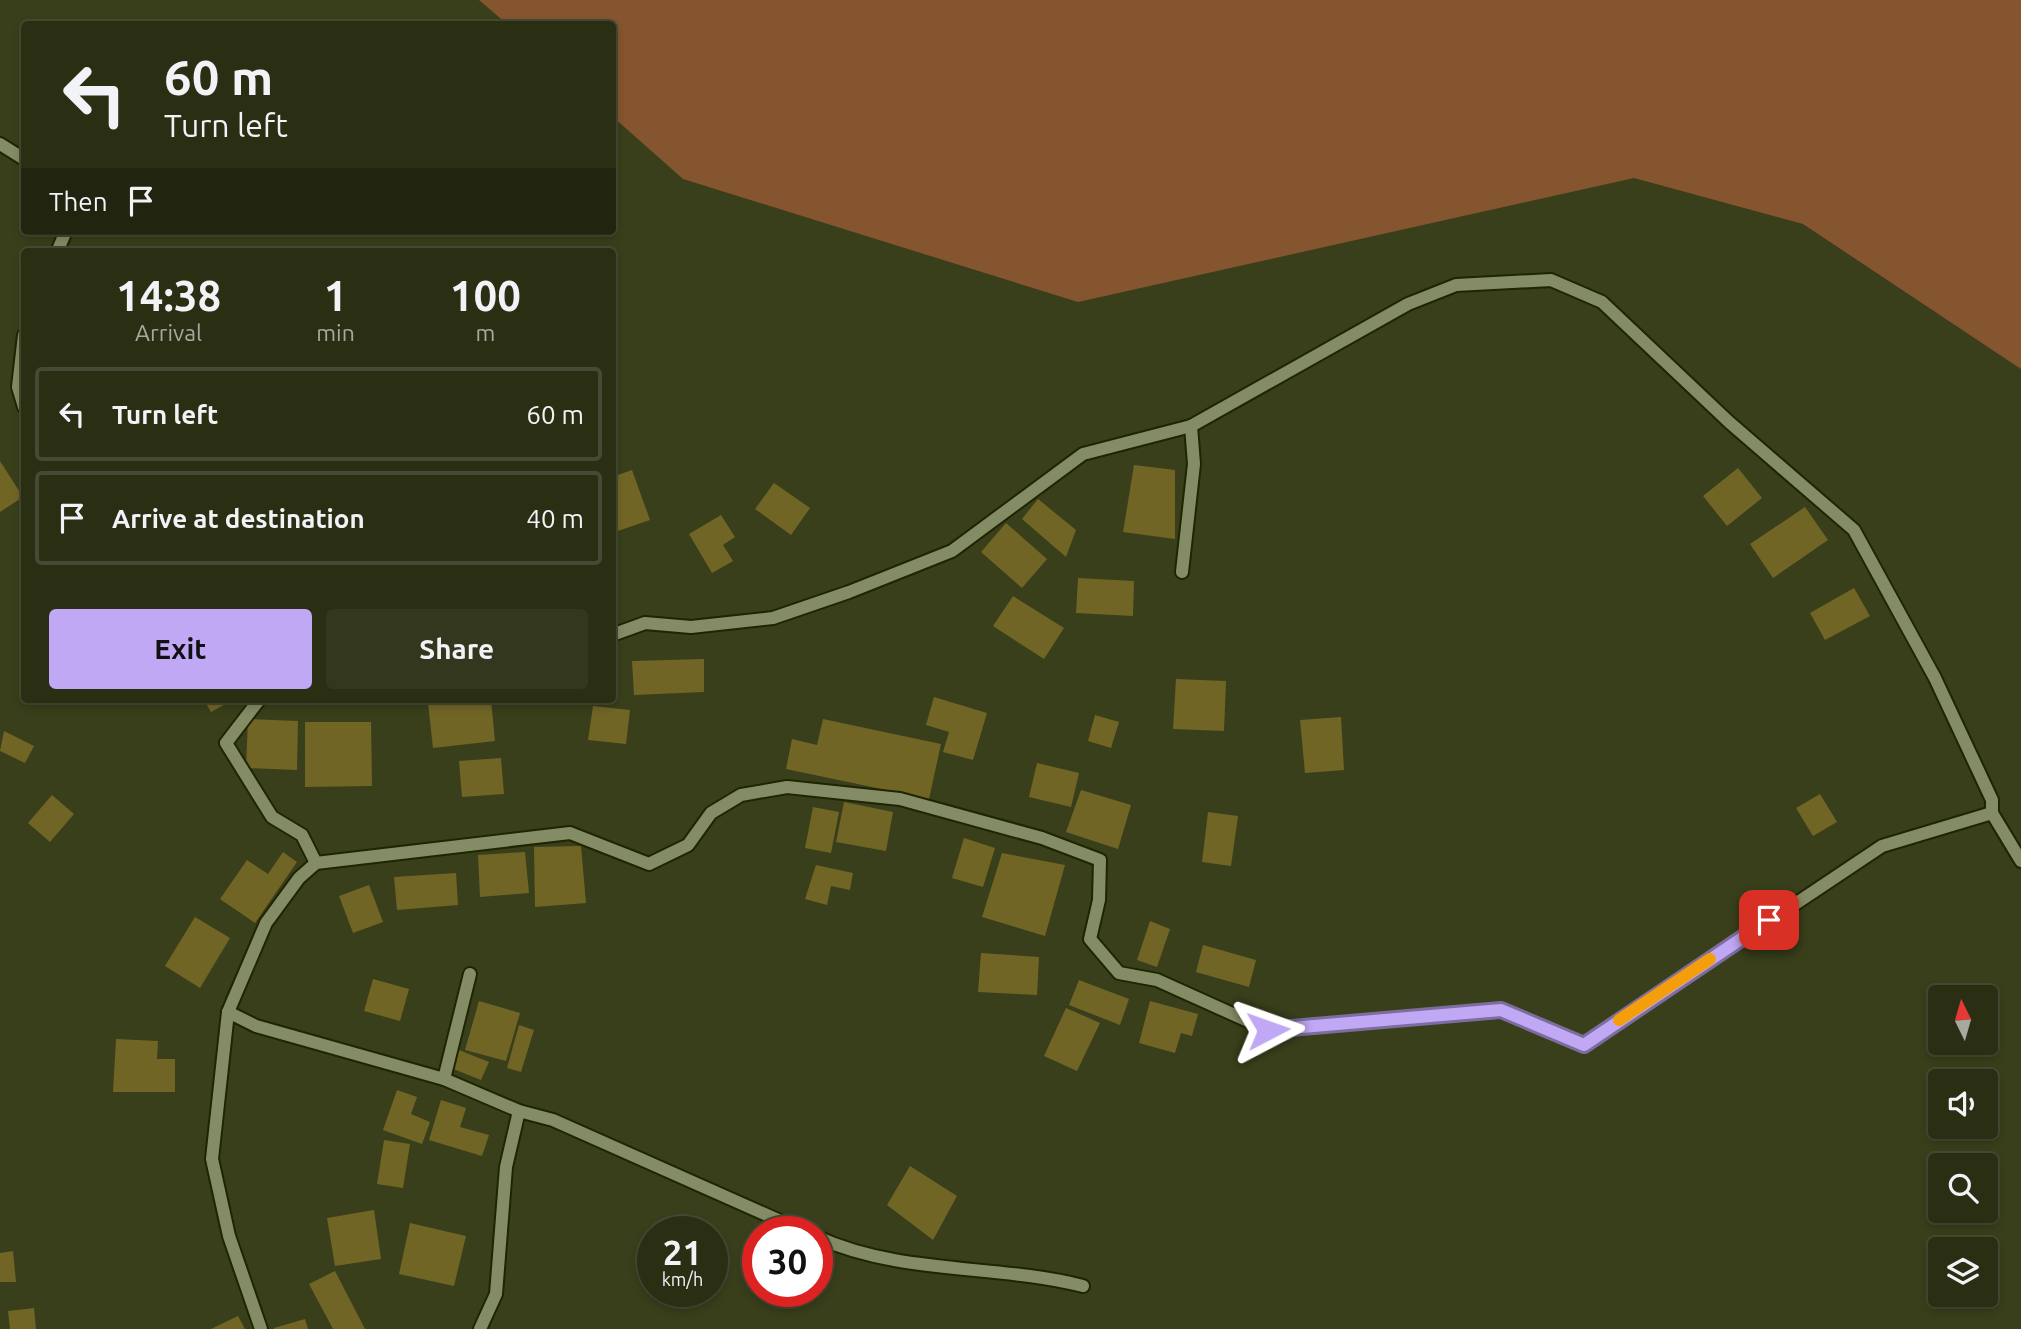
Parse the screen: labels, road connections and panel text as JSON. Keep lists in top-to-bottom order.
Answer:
{
  "north": "top",
  "page": {
    "turn": ["60 m", "Turn left"],
    "then": "Then",
    "eta": [
      "14:38",
      "Arrival",
      "1",
      "min",
      "100",
      "m"
    ],
    "list": [
      {
        "name": "Turn left",
        "value": "60 m"
      },
      {
        "name": "Arrive at destination",
        "value": "40 m"
      }
    ],
    "buttons": ["Exit", "Share"],
    "speed": "21 km/h",
    "limit": "30"
  }
}
